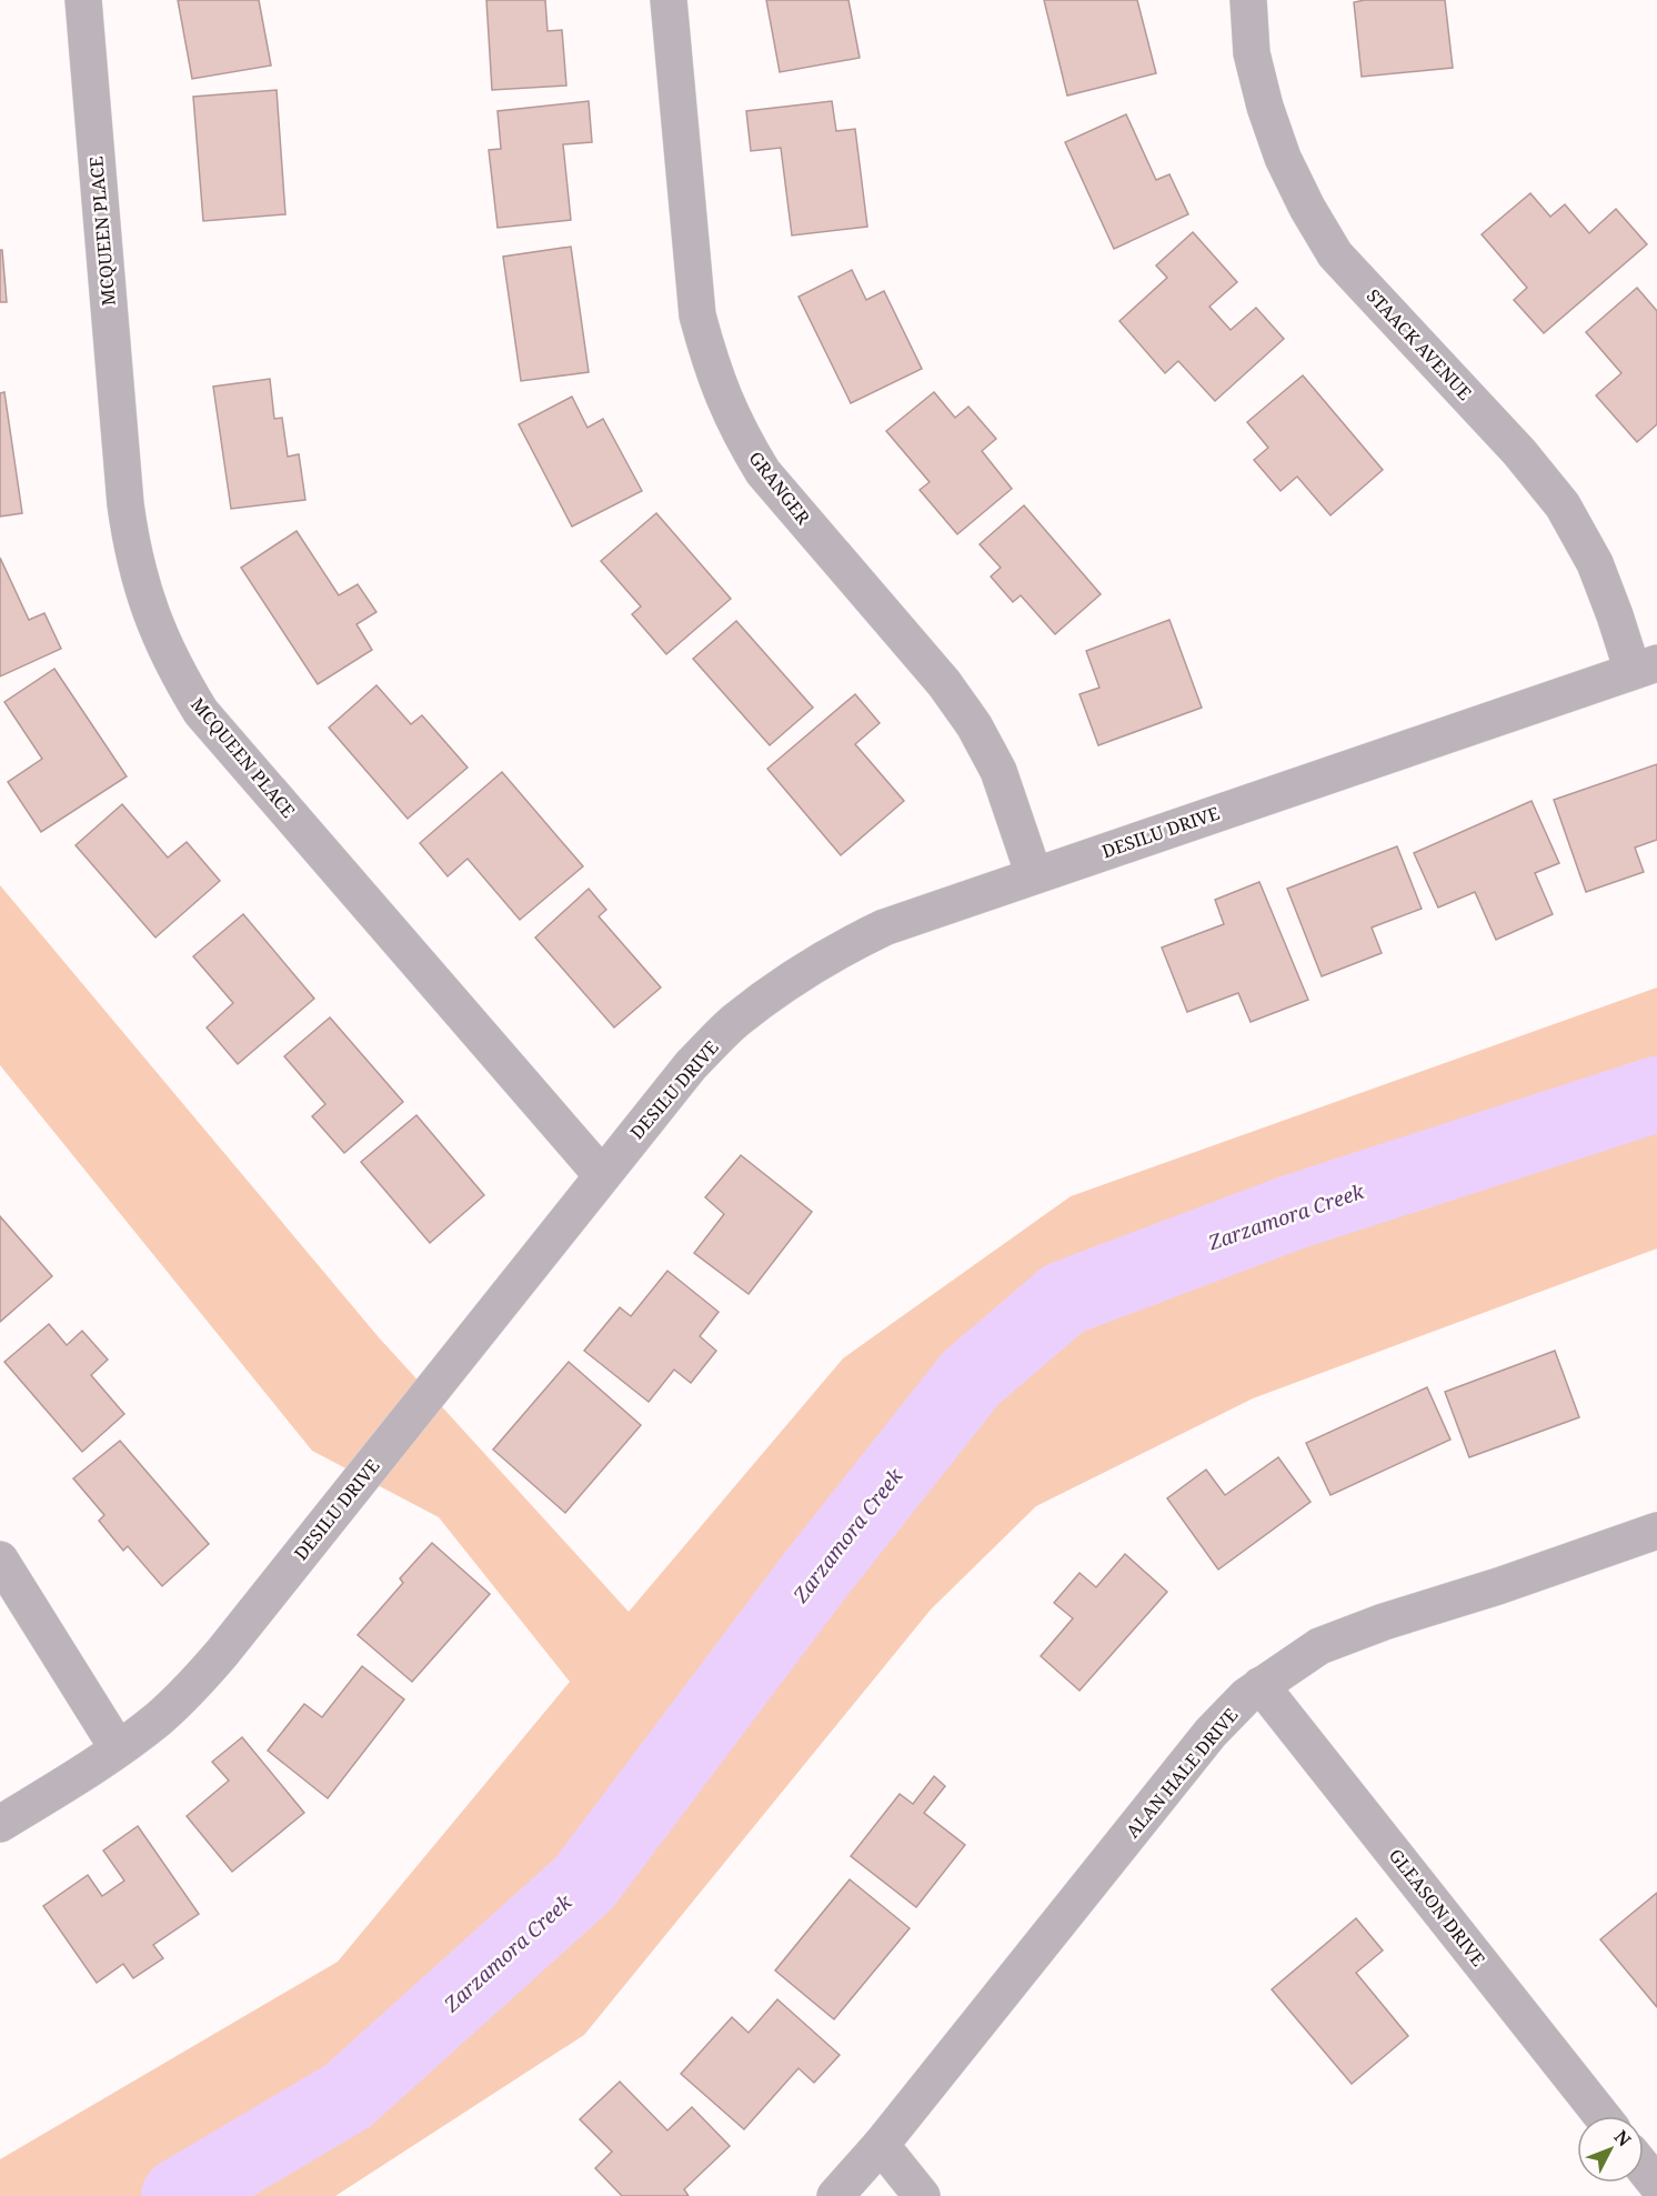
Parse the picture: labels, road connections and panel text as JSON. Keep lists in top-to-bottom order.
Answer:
{
  "streets": {
    "street": [
      "MCQUEEN PLACE",
      "STAACK AVENUE",
      "GRANGER",
      "DESILU DRIVE",
      "ALAN HALE DRIVE",
      "GLEASON DRIVE"
    ]
  },
  "crossings": [
    ["MCQUEEN PLACE", "DESILU DRIVE"],
    ["STAACK AVENUE", "DESILU DRIVE"],
    ["GRANGER", "DESILU DRIVE"],
    ["ALAN HALE DRIVE", "GLEASON DRIVE"]
  ],
  "water": ["Zarzamora Creek"],
  "north": "top right"
}
